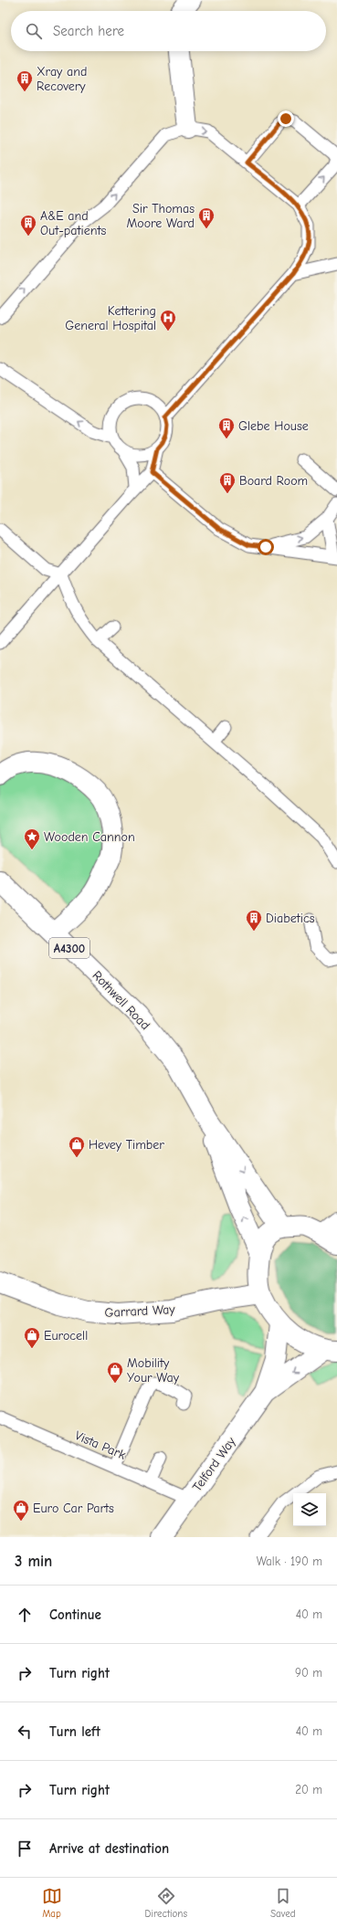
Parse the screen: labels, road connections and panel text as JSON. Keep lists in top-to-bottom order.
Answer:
{
  "streets": {
    "street": [
      "A4300",
      "Rothwell Road",
      "Garrard Way",
      "Telford Way"
    ],
    "lane": ["Vista Park"]
  },
  "crossings": [
    ["A4300", "Rothwell Road"],
    ["A4300", "Garrard Way"],
    ["A4300", "Telford Way"],
    ["Vista Park", "Telford Way"]
  ],
  "places": {
    "building": [
      "Xray and Recovery",
      "Sir Thomas Moore Ward",
      "A&E and Out-patients",
      "Glebe House",
      "Board Room",
      "Diabetics"
    ],
    "hospital": ["Kettering General Hospital"],
    "place": ["Wooden Cannon"],
    "shop": [
      "Hevey Timber",
      "Eurocell",
      "Mobility Your Way",
      "Euro Car Parts"
    ]
  },
  "page": {
    "search": "Search here",
    "heading": ["3 min", "Walk · 190 m"],
    "list": [
      ["Continue", "40 m"],
      ["Turn right", "90 m"],
      ["Turn left", "40 m"],
      ["Turn right", "20 m"],
      "Arrive at destination"
    ],
    "nav": ["Map", "Directions", "Saved"]
  }
}
